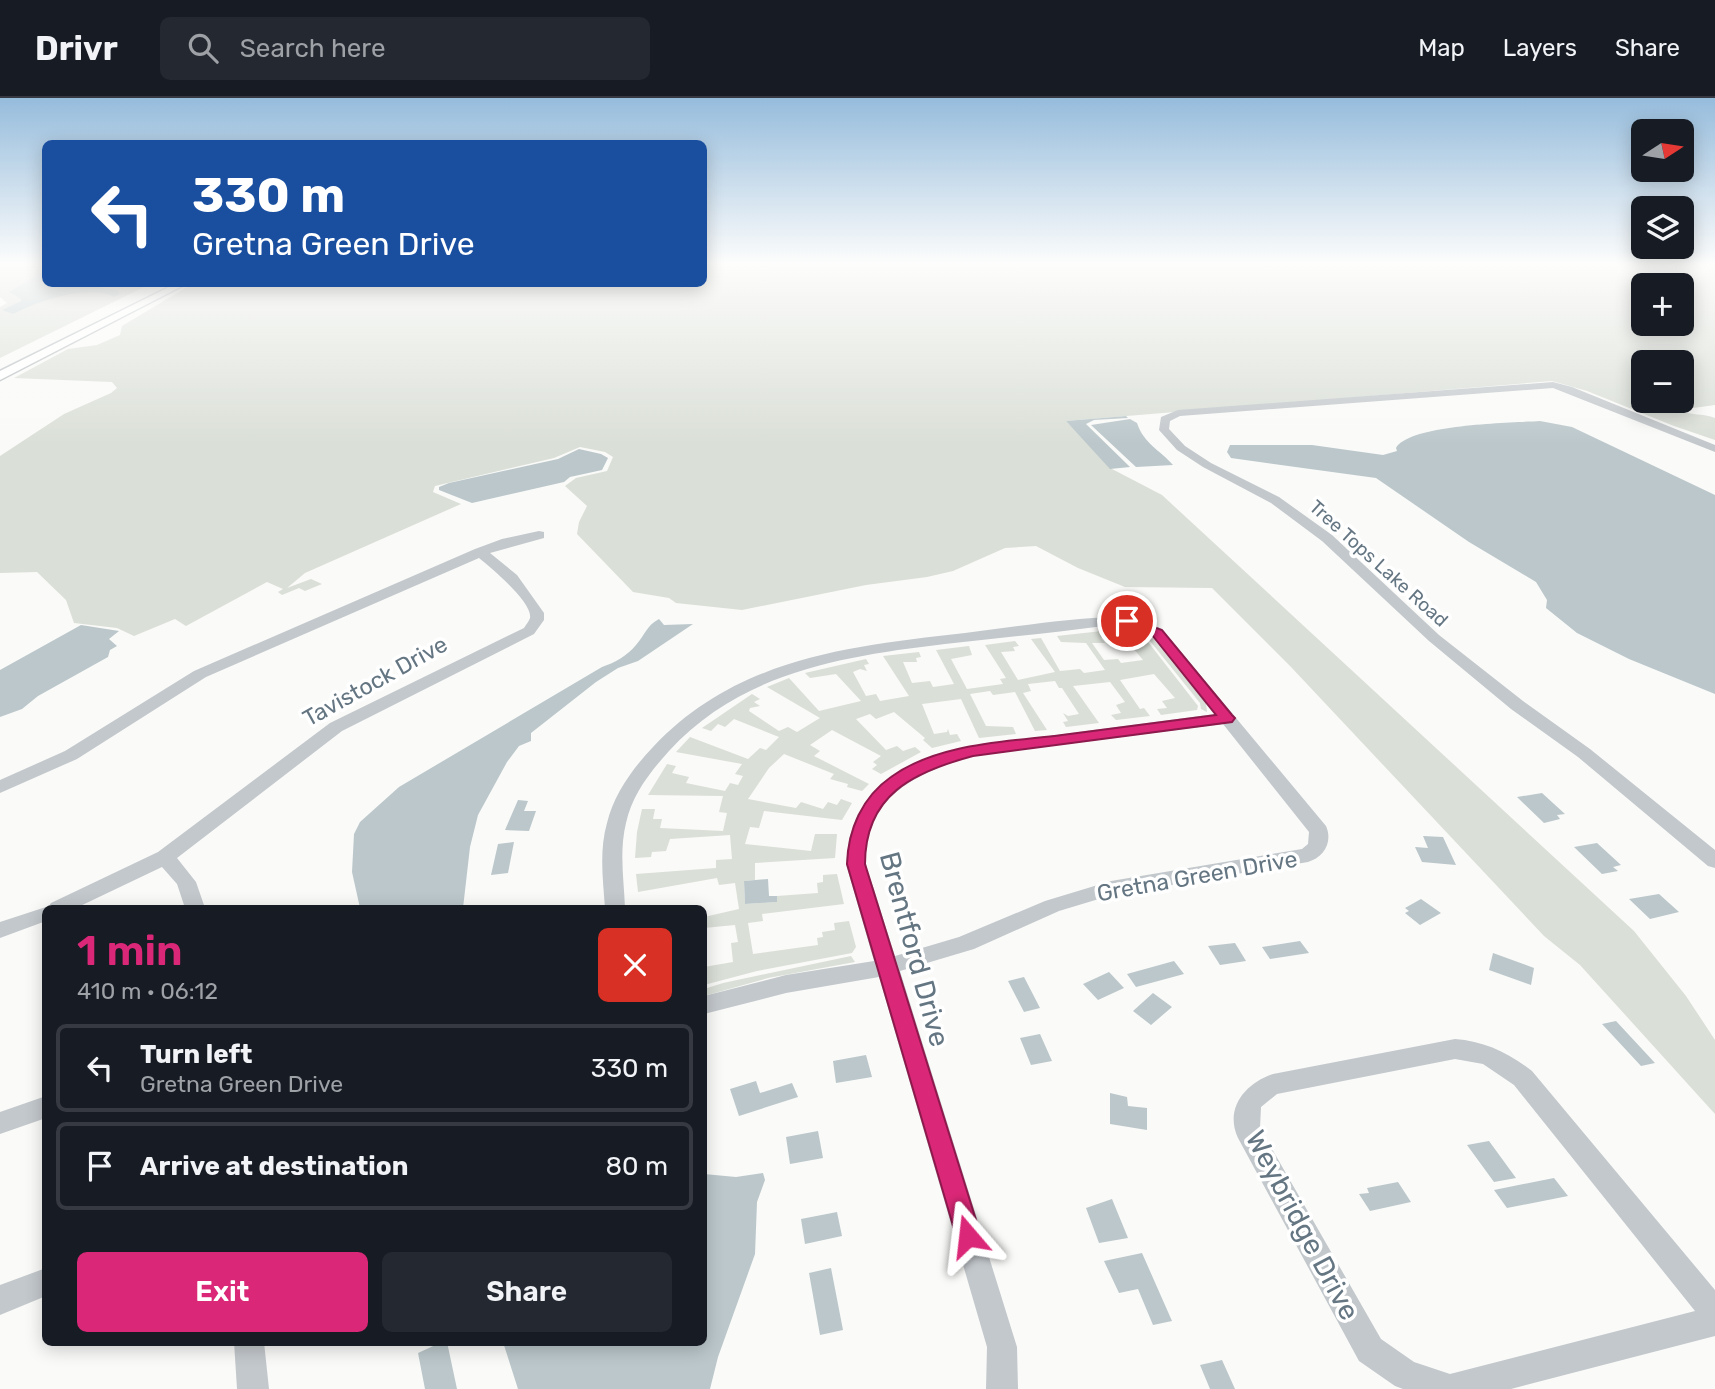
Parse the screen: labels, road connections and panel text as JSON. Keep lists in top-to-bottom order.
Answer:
{
  "streets": {
    "street": [
      "Tree Tops Lake Road",
      "Tavistock Drive",
      "Gretna Green Drive",
      "Brentford Drive",
      "Weybridge Drive"
    ]
  },
  "crossings": [
    ["Gretna Green Drive", "Brentford Drive"]
  ],
  "north": "right",
  "page": {
    "header": "Drivr",
    "search": "Search here",
    "nav": ["Map", "Layers", "Share"],
    "map_buttons": ["+", "−"],
    "turn": ["330 m", "Gretna Green Drive"],
    "heading": ["1 min", "410 m · 06:12"],
    "list": [
      {
        "name": "Turn left",
        "note": "Gretna Green Drive",
        "value": "330 m"
      },
      {
        "name": "Arrive at destination",
        "value": "80 m"
      }
    ],
    "buttons": ["Exit", "Share"]
  }
}
